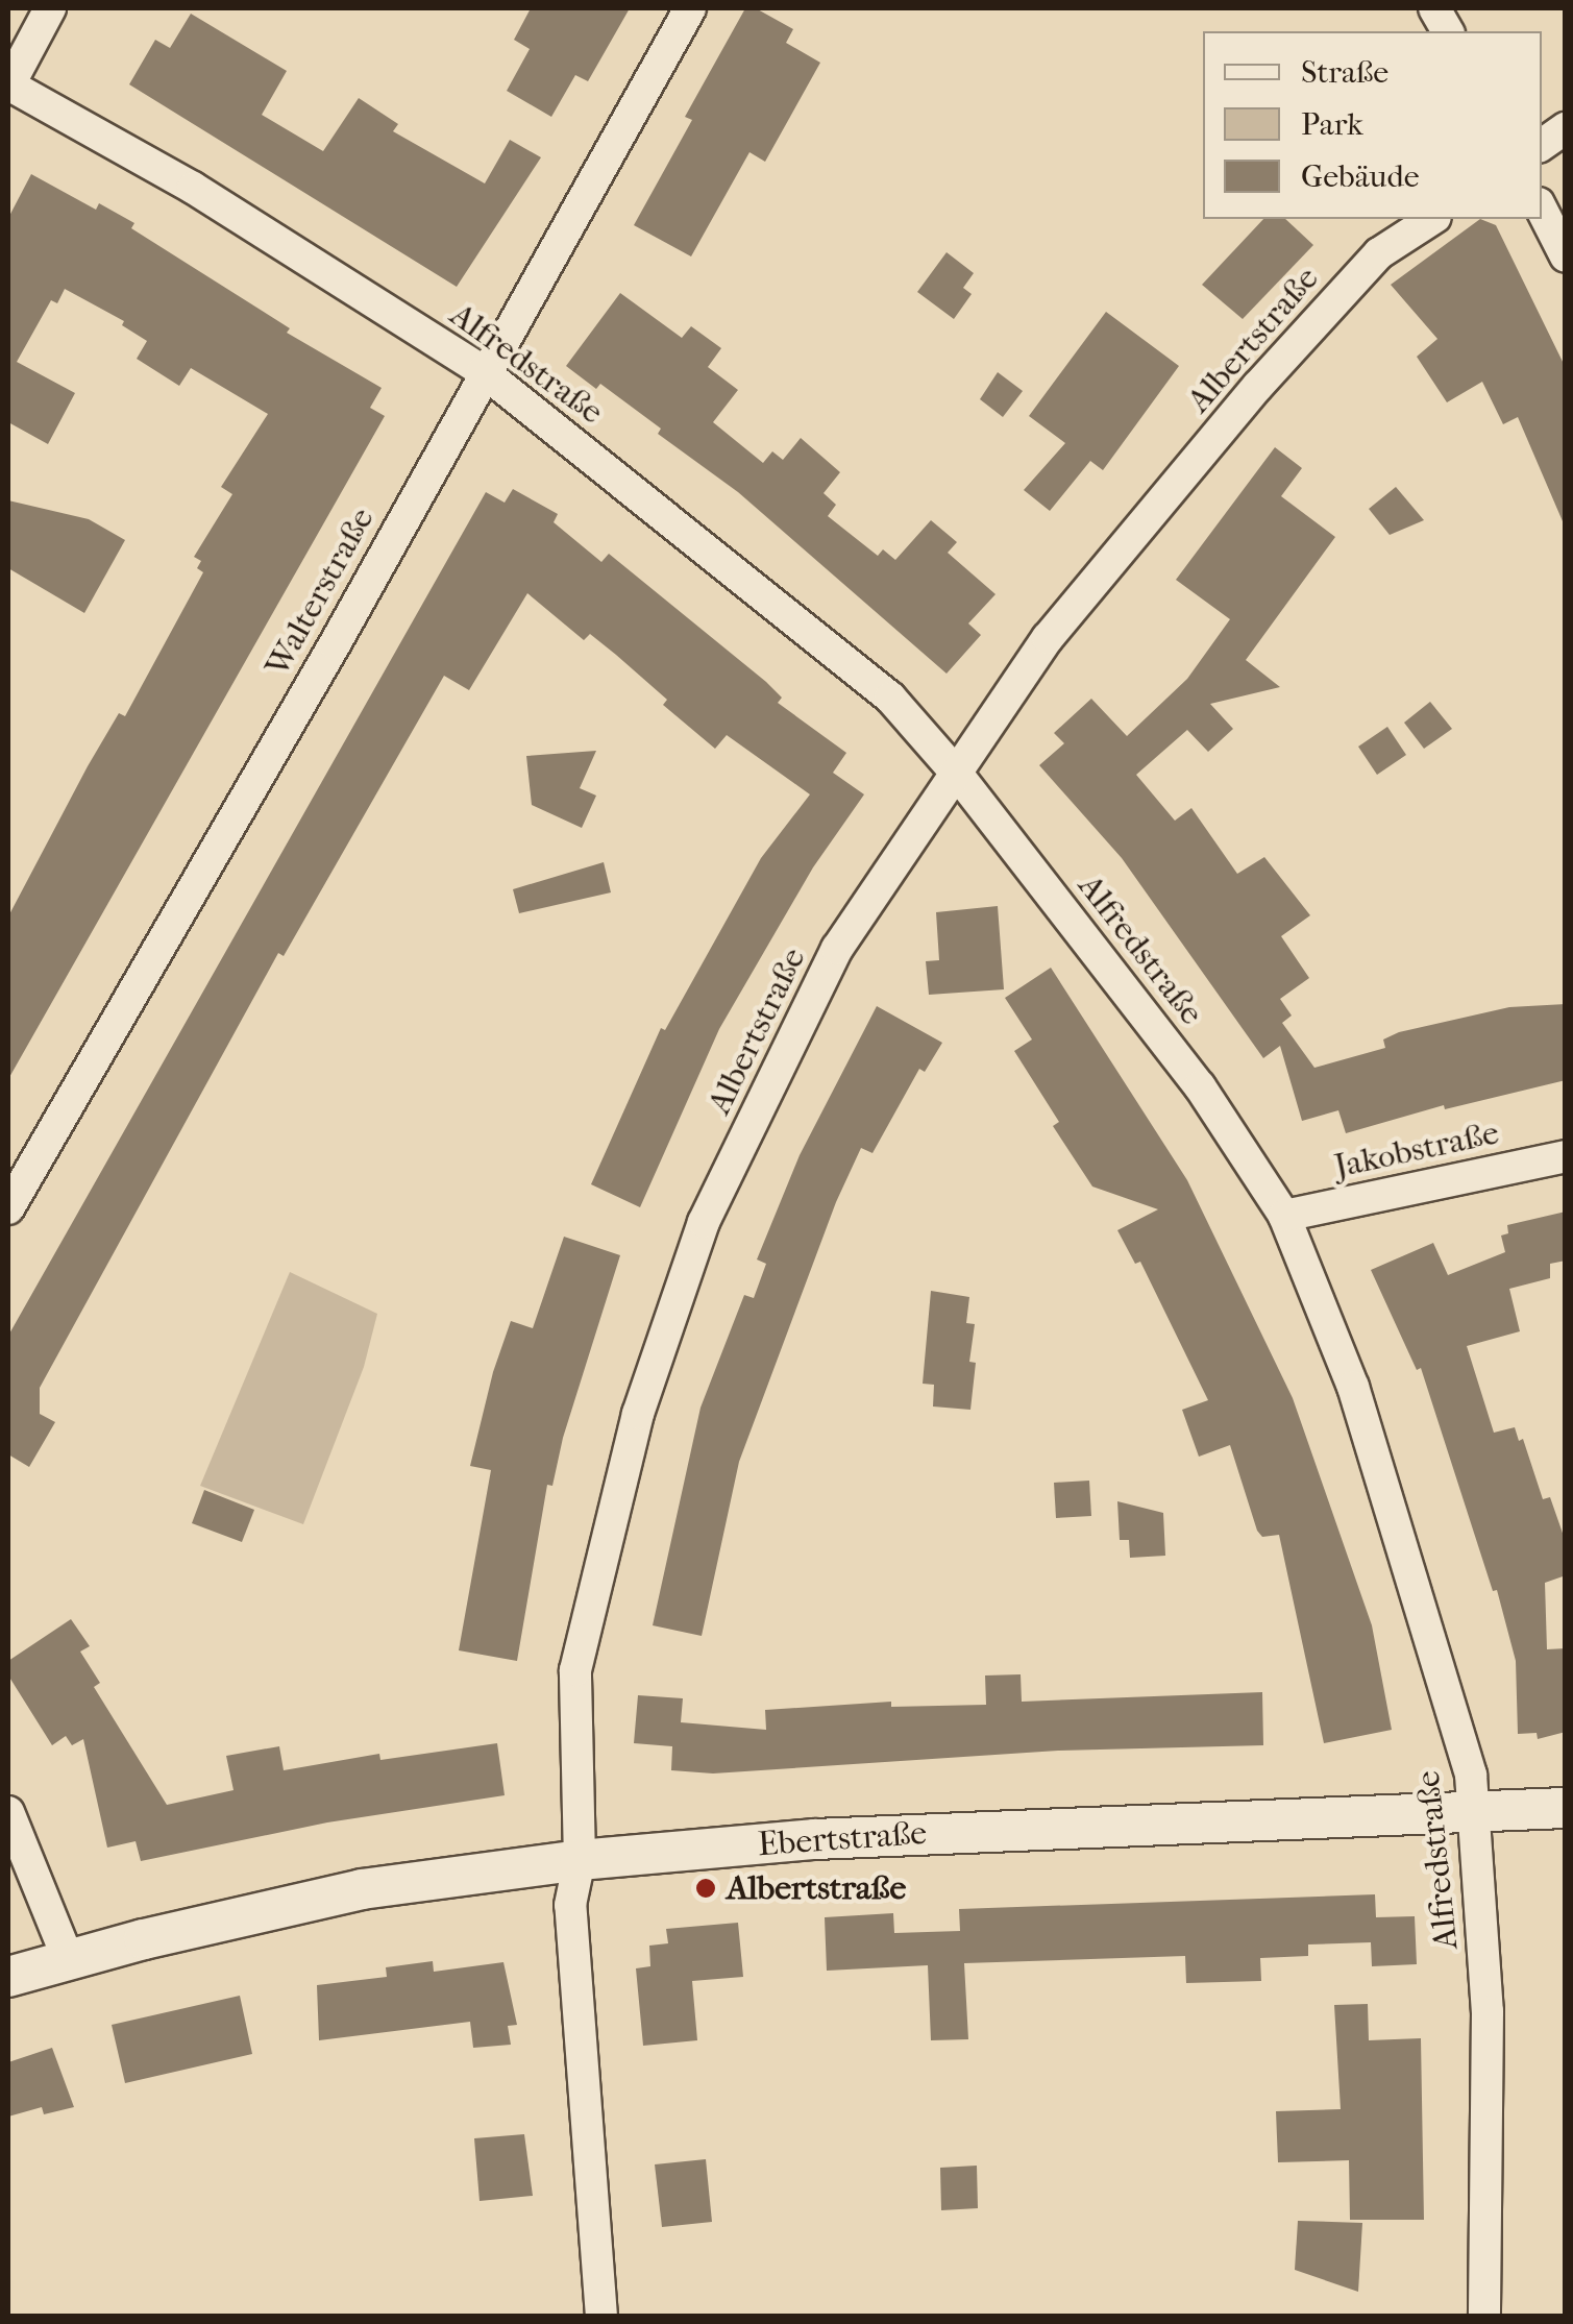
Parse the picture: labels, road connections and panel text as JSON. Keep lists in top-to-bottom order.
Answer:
{
  "streets": {
    "street": [
      "Albertstraße",
      "Alfredstraße",
      "Walterstraße",
      "Jakobstraße",
      "Ebertstraße"
    ]
  },
  "crossings": [
    ["Albertstraße", "Alfredstraße"],
    ["Albertstraße", "Ebertstraße"],
    ["Alfredstraße", "Walterstraße"],
    ["Alfredstraße", "Jakobstraße"],
    ["Alfredstraße", "Ebertstraße"]
  ],
  "places": ["Albertstraße"],
  "legend": ["Straße", "Park", "Gebäude"]
}
